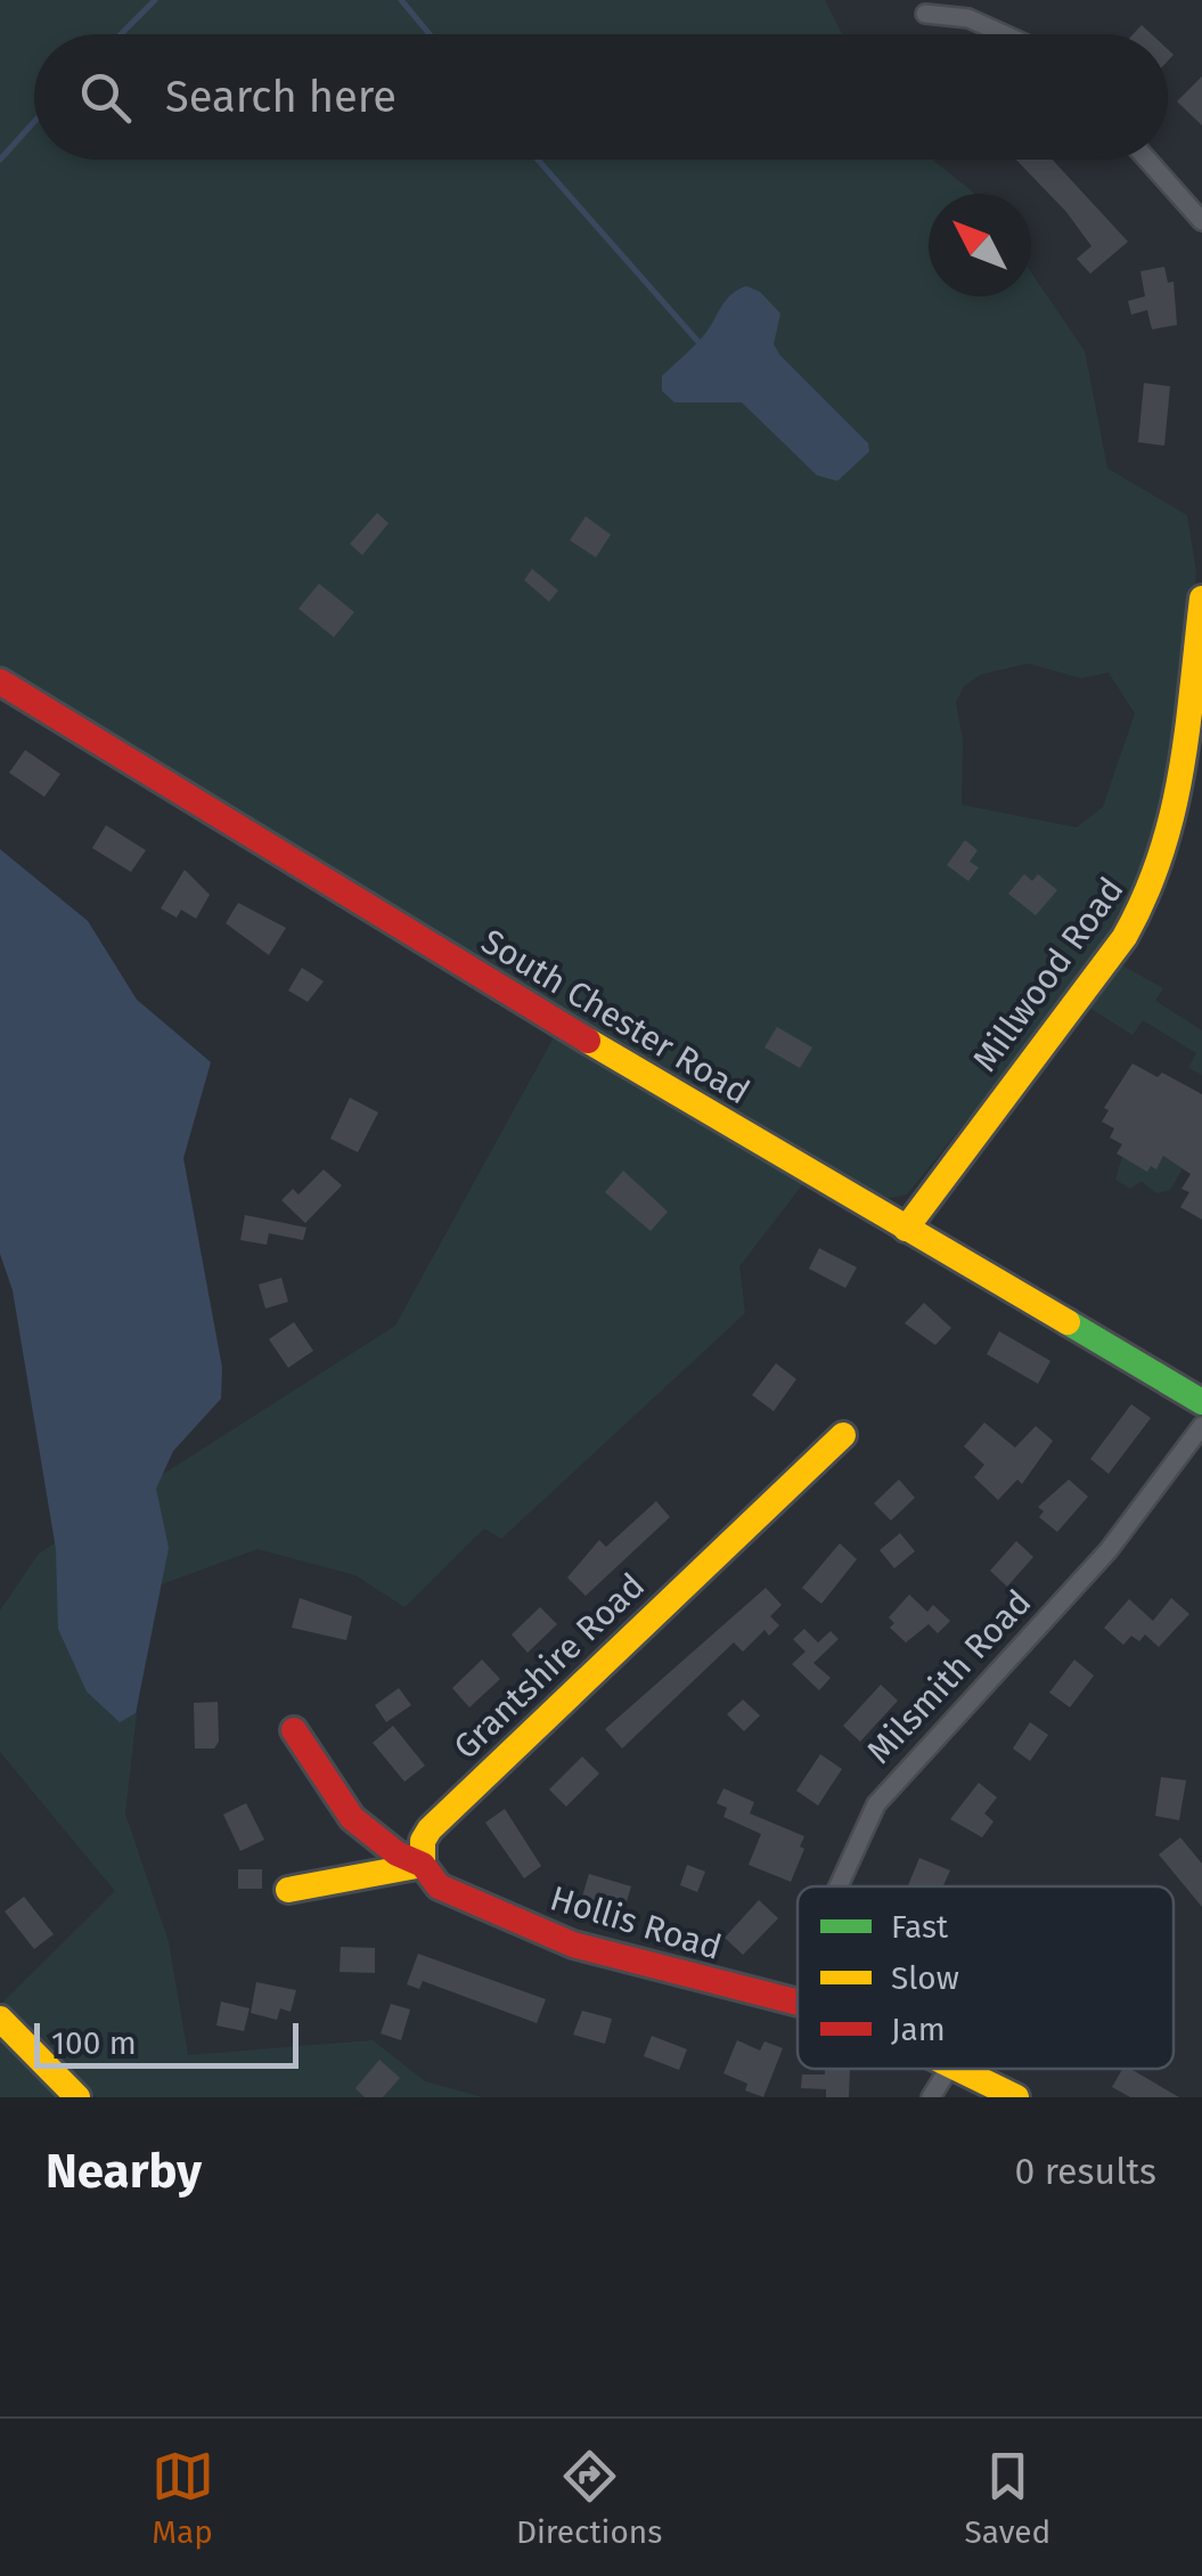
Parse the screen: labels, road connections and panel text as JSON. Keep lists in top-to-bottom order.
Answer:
{
  "streets": {
    "street": [
      "Millwood Road",
      "South Chester Road",
      "Grantshire Road",
      "Milsmith Road",
      "Hollis Road"
    ]
  },
  "crossings": [
    ["Millwood Road", "South Chester Road"],
    ["Grantshire Road", "Hollis Road"]
  ],
  "legend": ["Fast", "Slow", "Jam"],
  "scale_bar": "100 m",
  "north": "top left",
  "page": {
    "search": "Search here",
    "scale": "100 m",
    "heading": ["Nearby", "0 results"],
    "nav": ["Map", "Directions", "Saved"]
  }
}
